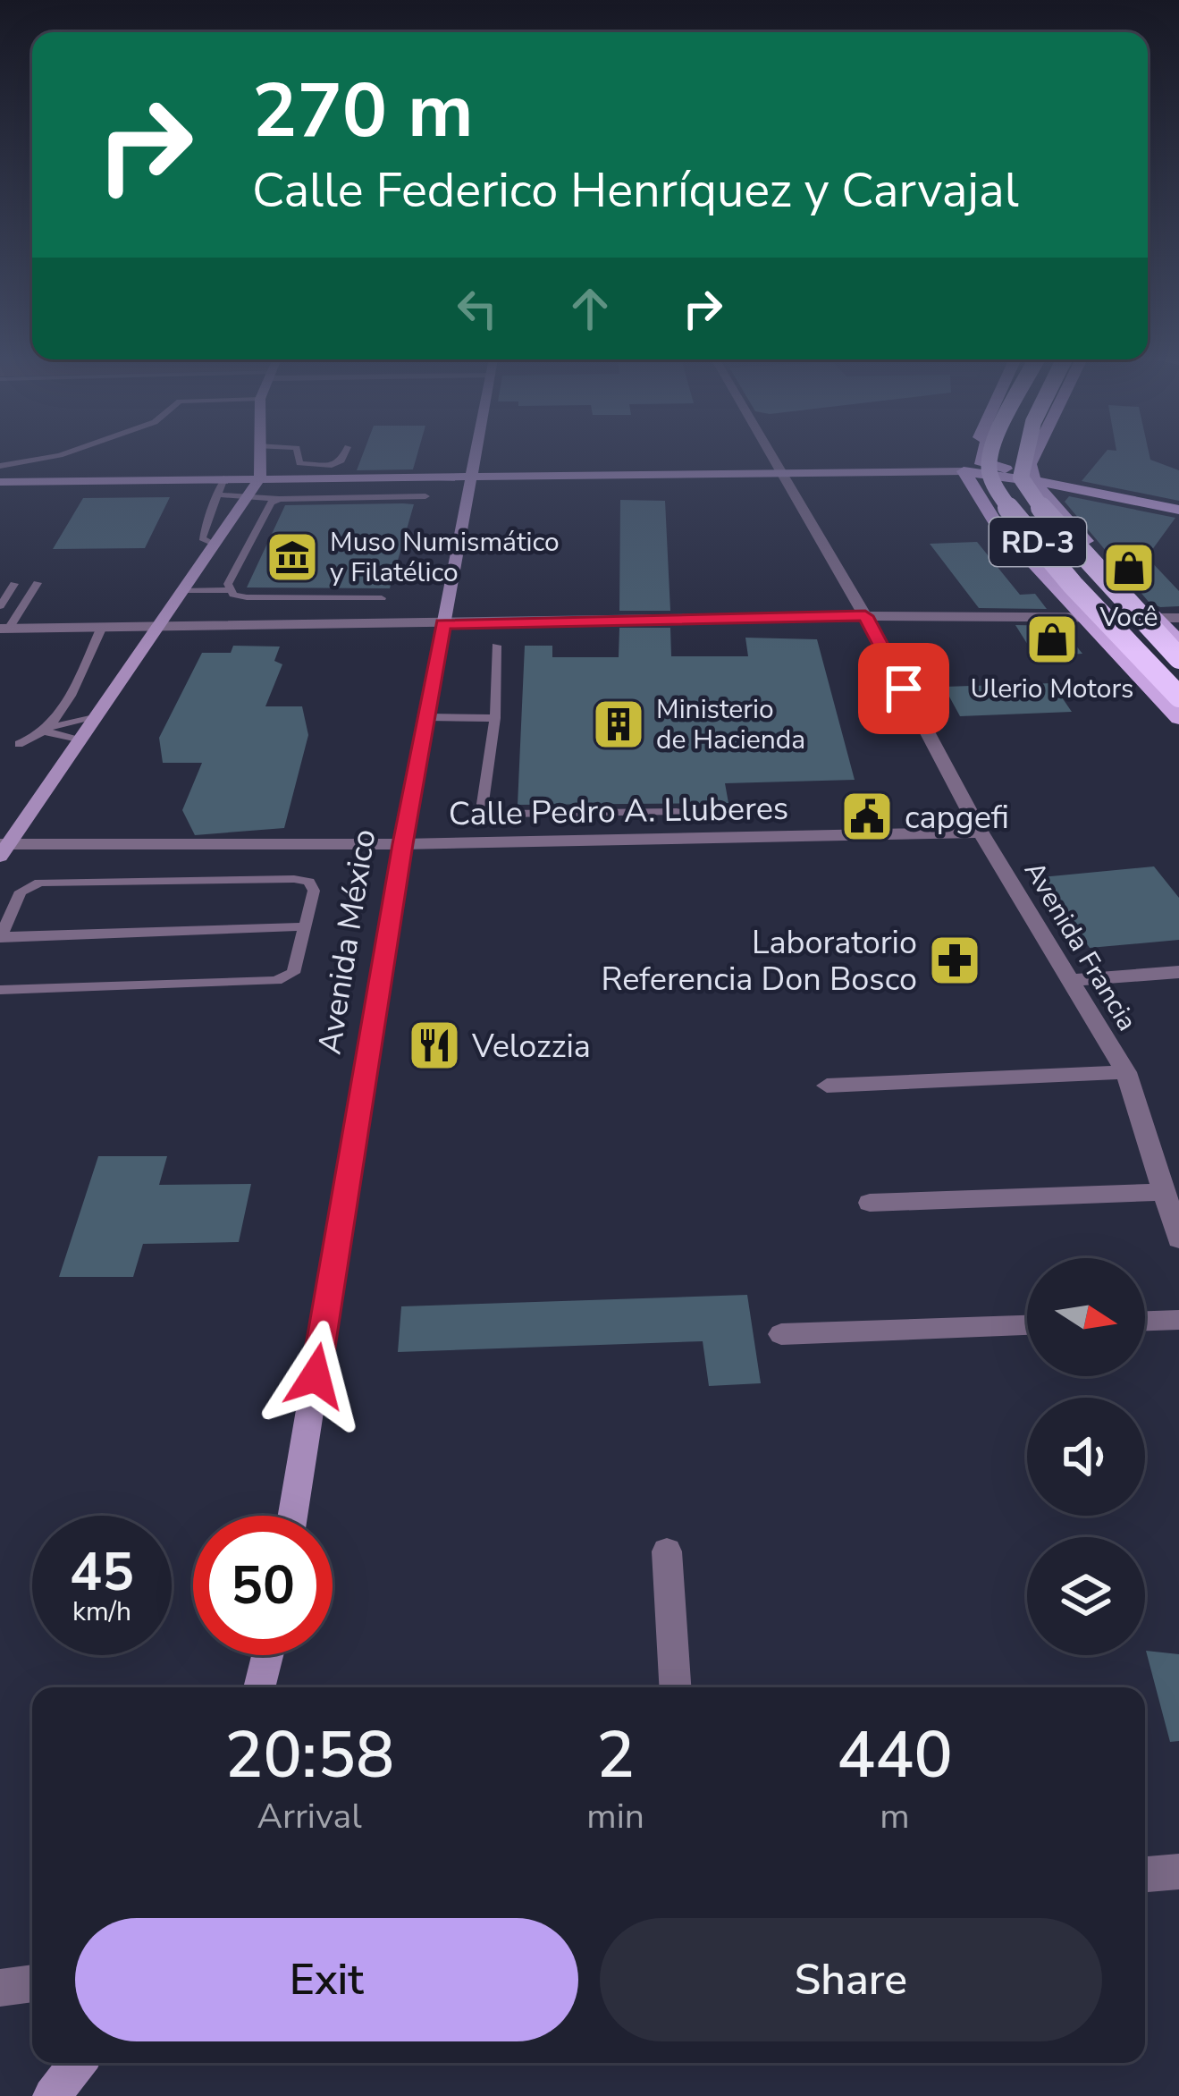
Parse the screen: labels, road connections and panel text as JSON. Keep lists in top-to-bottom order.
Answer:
{
  "streets": {
    "highway": ["RD-3"],
    "main road": ["Avenida México"],
    "street": ["Calle Pedro A. Lluberes", "Avenida Francia"]
  },
  "crossings": [
    ["Calle Pedro A. Lluberes", "Avenida México"],
    ["Calle Pedro A. Lluberes", "Avenida Francia"]
  ],
  "places": {
    "museum": ["Muso Numismático y Filatélico"],
    "shop": ["Você", "Ulerio Motors"],
    "building": ["Ministerio de Hacienda"],
    "public building": ["capgefi"],
    "pharmacy": ["Laboratorio Referencia Don Bosco"],
    "restaurant": ["Velozzia"]
  },
  "north": "right",
  "page": {
    "turn": ["270 m", "Calle Federico Henríquez y Carvajal"],
    "speed": "45 km/h",
    "limit": "50",
    "eta": [
      "20:58",
      "Arrival",
      "2",
      "min",
      "440",
      "m"
    ],
    "buttons": ["Exit", "Share"]
  }
}
